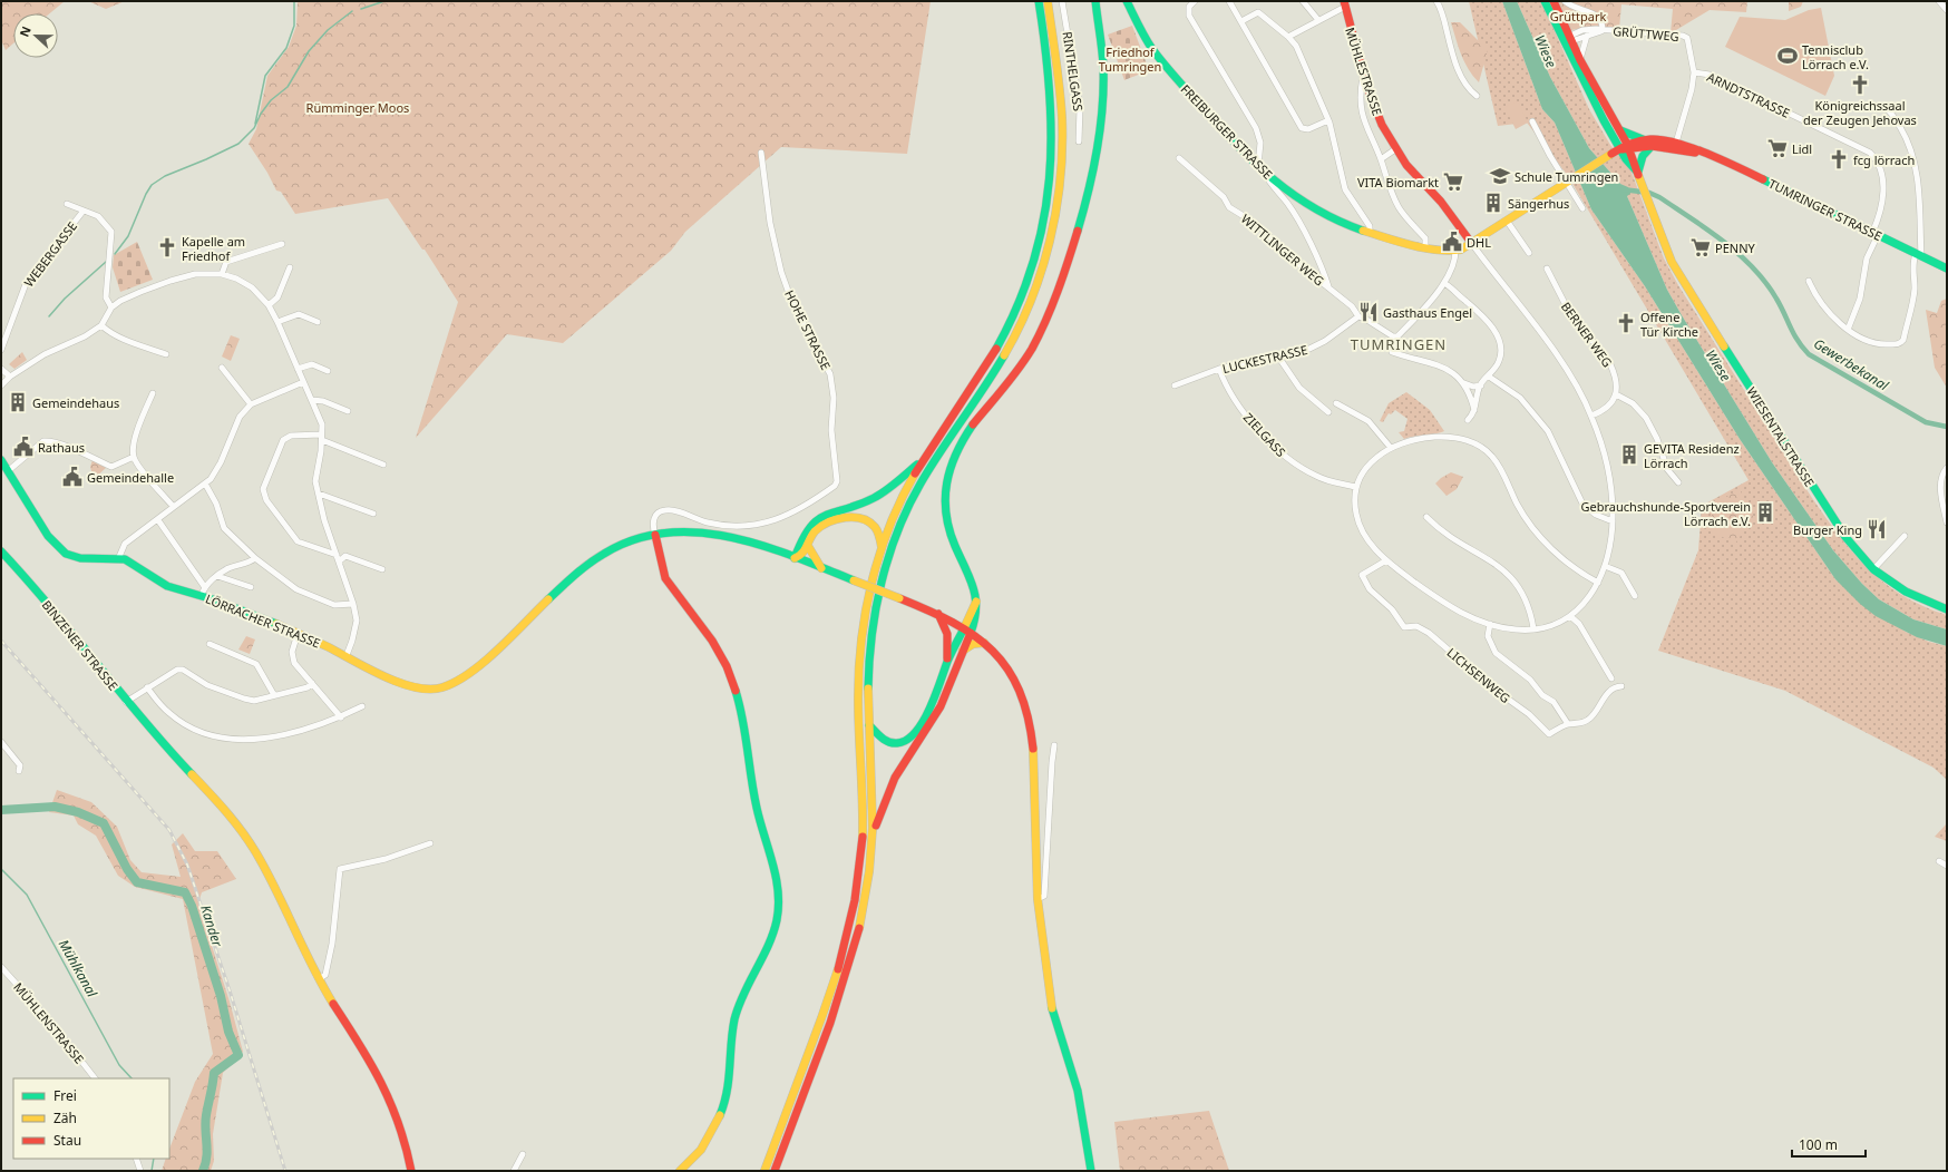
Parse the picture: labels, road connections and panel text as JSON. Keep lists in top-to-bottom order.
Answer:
{
  "streets": {
    "main road": [
      "MÜHLESTRASSE",
      "FREIBURGER STRASSE",
      "TUMRINGER STRASSE",
      "WIESENTALSTRASSE",
      "LÖRRACHER STRASSE",
      "BINZENER STRASSE"
    ],
    "street": [
      "GRÜTTWEG",
      "RINTHELGASS",
      "ARNDTSTRASSE",
      "WITTLINGER WEG",
      "WEBERGASSE",
      "HOHE STRASSE",
      "BERNER WEG",
      "LUCKESTRASSE",
      "ZIELGASS",
      "LICHSENWEG",
      "MÜHLENSTRASSE"
    ]
  },
  "crossings": [
    ["GRÜTTWEG", "ARNDTSTRASSE"],
    ["GRÜTTWEG", "TUMRINGER STRASSE"],
    ["MÜHLESTRASSE", "FREIBURGER STRASSE"],
    ["ARNDTSTRASSE", "TUMRINGER STRASSE"],
    ["FREIBURGER STRASSE", "TUMRINGER STRASSE"],
    ["WITTLINGER WEG", "LUCKESTRASSE"],
    ["HOHE STRASSE", "LÖRRACHER STRASSE"],
    ["LUCKESTRASSE", "ZIELGASS"]
  ],
  "districts": ["TUMRINGEN"],
  "water": [
    "Wiese",
    "Gewerbekanal",
    "Kander",
    "Mühlkanal"
  ],
  "parks": ["Grüttpark", "Friedhof Tumringen", "Rümminger Moos"],
  "places": {
    "sports": ["Tennisclub Lörrach e.V."],
    "church": [
      "Königreichssaal der Zeugen Jehovas",
      "fcg lörrach",
      "Kapelle am Friedhof",
      "Offene Tür Kirche"
    ],
    "supermarket": ["Lidl", "VITA Biomarkt", "PENNY"],
    "school or university": ["Schule Tumringen"],
    "building": [
      "Sängerhus",
      "Gemeindehaus",
      "GEVITA Residenz Lörrach",
      "Gebrauchshunde-Sportverein Lörrach e.V."
    ],
    "public building": ["DHL", "Rathaus", "Gemeindehalle"],
    "restaurant": ["Gasthaus Engel", "Burger King"]
  },
  "legend": ["Frei", "Zäh", "Stau"],
  "scale_bar": "100 m",
  "north": "left"
}
